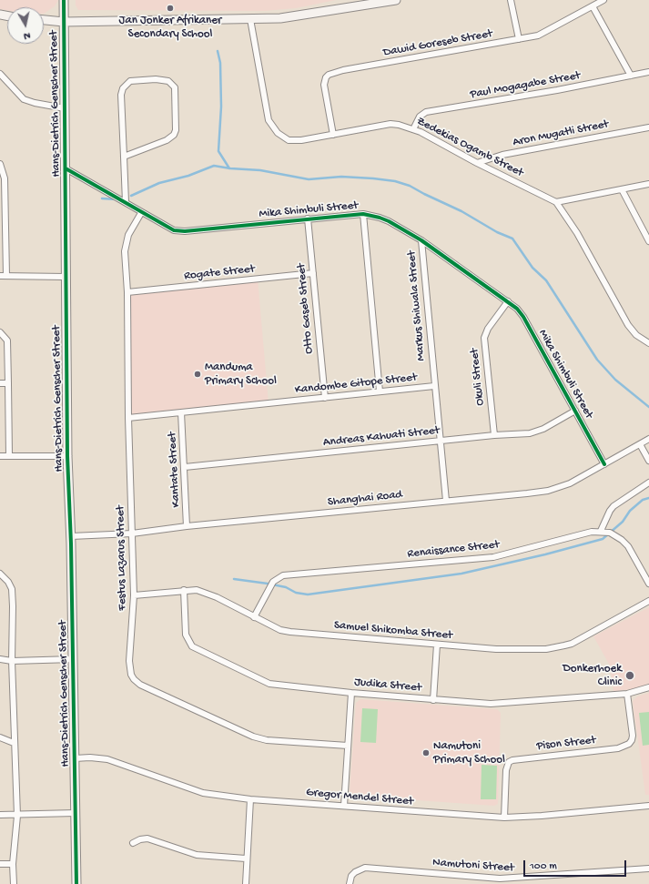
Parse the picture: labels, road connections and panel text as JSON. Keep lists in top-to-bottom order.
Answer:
{
  "streets": {
    "street": [
      "Dawid Goreseb Street",
      "Paul Mogagabe Street",
      "Hans-Dietrich Genscher Street",
      "Aron Mugatli Street",
      "Zedekias Ogamb Street",
      "Mika Shimbuli Street",
      "Rogate Street",
      "Markus Shiwala Street",
      "Otto Gaseb Street",
      "Okuli Street",
      "Kandombe Gitope Street",
      "Andreas Kahuati Street",
      "Kantate Street",
      "Shanghai Road",
      "Renaissance Street",
      "Festus Lazarus Street",
      "Samuel Shikomba Street",
      "Judika Street",
      "Pison Street",
      "Gregor Mendel Street",
      "Namutoni Street"
    ]
  },
  "crossings": [
    ["Dawid Goreseb Street", "Zedekias Ogamb Street"],
    ["Paul Mogagabe Street", "Zedekias Ogamb Street"],
    ["Hans-Dietrich Genscher Street", "Mika Shimbuli Street"],
    ["Hans-Dietrich Genscher Street", "Shanghai Road"],
    ["Hans-Dietrich Genscher Street", "Gregor Mendel Street"],
    ["Aron Mugatli Street", "Zedekias Ogamb Street"],
    ["Mika Shimbuli Street", "Markus Shiwala Street"],
    ["Mika Shimbuli Street", "Otto Gaseb Street"],
    ["Mika Shimbuli Street", "Okuli Street"],
    ["Mika Shimbuli Street", "Andreas Kahuati Street"],
    ["Mika Shimbuli Street", "Shanghai Road"],
    ["Mika Shimbuli Street", "Festus Lazarus Street"],
    ["Rogate Street", "Otto Gaseb Street"],
    ["Rogate Street", "Festus Lazarus Street"],
    ["Markus Shiwala Street", "Kandombe Gitope Street"],
    ["Markus Shiwala Street", "Andreas Kahuati Street"],
    ["Markus Shiwala Street", "Shanghai Road"],
    ["Otto Gaseb Street", "Kandombe Gitope Street"],
    ["Okuli Street", "Andreas Kahuati Street"],
    ["Kandombe Gitope Street", "Kantate Street"],
    ["Kandombe Gitope Street", "Festus Lazarus Street"],
    ["Andreas Kahuati Street", "Kantate Street"],
    ["Kantate Street", "Shanghai Road"],
    ["Shanghai Road", "Festus Lazarus Street"],
    ["Renaissance Street", "Samuel Shikomba Street"],
    ["Festus Lazarus Street", "Samuel Shikomba Street"],
    ["Samuel Shikomba Street", "Judika Street"],
    ["Judika Street", "Pison Street"],
    ["Pison Street", "Gregor Mendel Street"]
  ],
  "places": [
    "Jan Jonker Afrikaner Secondary School",
    "Manduma Primary School",
    "Donkerhoek Clinic",
    "Namutoni Primary School"
  ],
  "scale_bar": "100 m",
  "north": "bottom"
}
